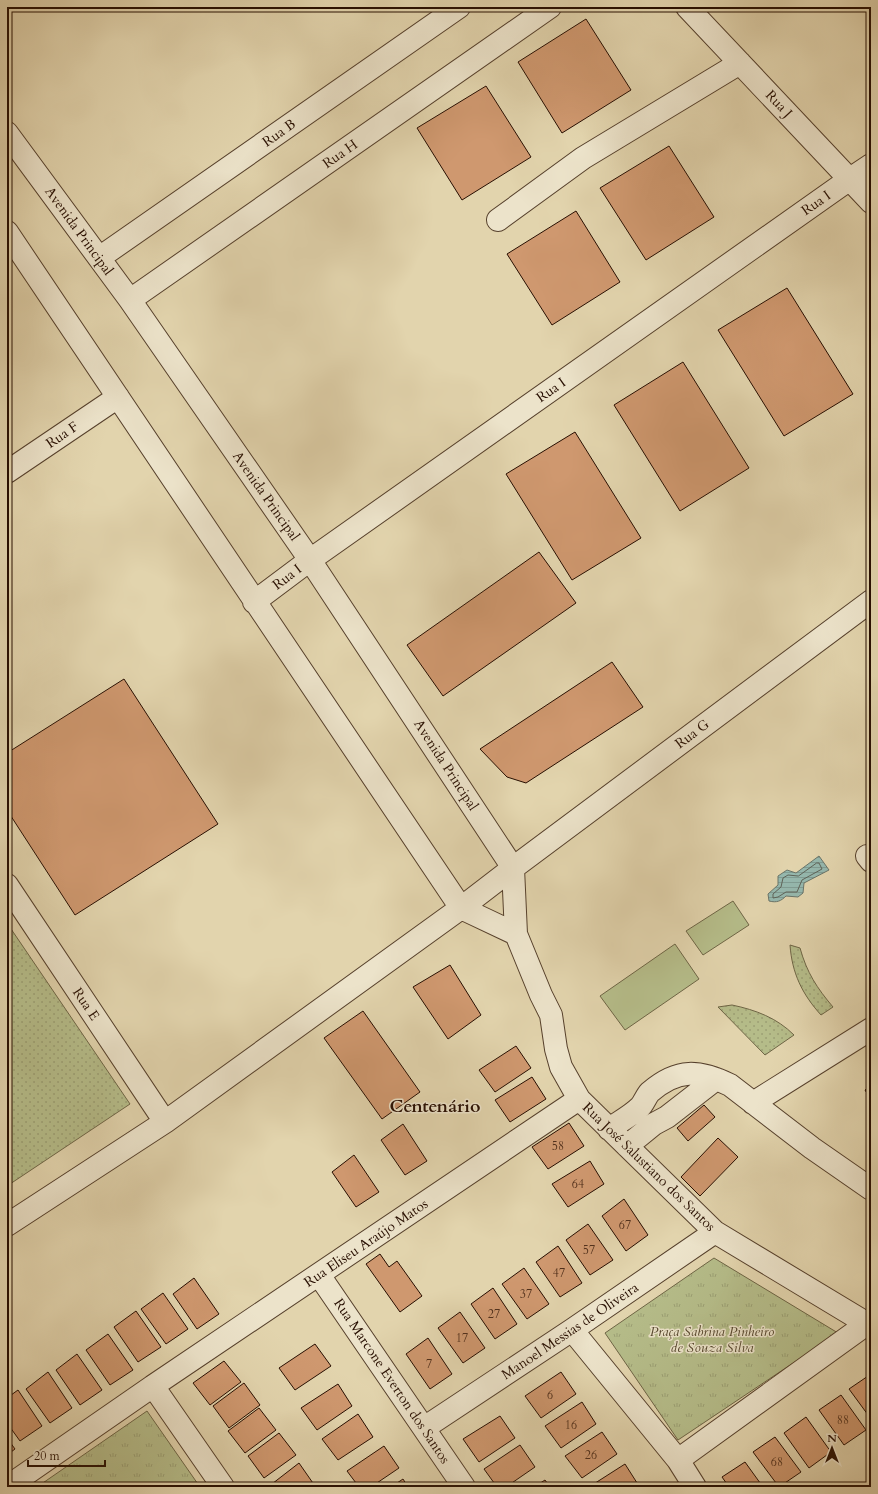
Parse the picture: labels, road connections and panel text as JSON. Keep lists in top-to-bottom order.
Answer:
{
  "streets": {
    "street": [
      "Rua J",
      "Rua B",
      "Rua H",
      "Rua I",
      "Avenida Principal",
      "Rua F",
      "Rua G",
      "Rua E",
      "Rua José Salustiano dos Santos",
      "Rua Eliseu Araújo Matos",
      "Manoel Messias de Oliveira",
      "Rua Marcone Everton dos Santos"
    ]
  },
  "crossings": [
    ["Rua J", "Rua I"],
    ["Rua B", "Avenida Principal"],
    ["Rua H", "Avenida Principal"],
    ["Rua I", "Avenida Principal"],
    ["Avenida Principal", "Rua G"],
    ["Avenida Principal", "Rua José Salustiano dos Santos"],
    ["Rua G", "Rua E"],
    ["Rua G", "Rua José Salustiano dos Santos"],
    ["Rua José Salustiano dos Santos", "Rua Eliseu Araújo Matos"],
    ["Rua José Salustiano dos Santos", "Manoel Messias de Oliveira"],
    ["Rua Eliseu Araújo Matos", "Rua Marcone Everton dos Santos"],
    ["Manoel Messias de Oliveira", "Rua Marcone Everton dos Santos"]
  ],
  "districts": ["Centenário"],
  "parks": ["Praça Sabrina Pinheiro de Souza Silva"],
  "house_numbers": [
    "58",
    "64",
    "67",
    "57",
    "47",
    "37",
    "27",
    "17",
    "7",
    "6",
    "88",
    "16",
    "26",
    "68"
  ],
  "scale_bar": "20 m",
  "north": "top"
}
